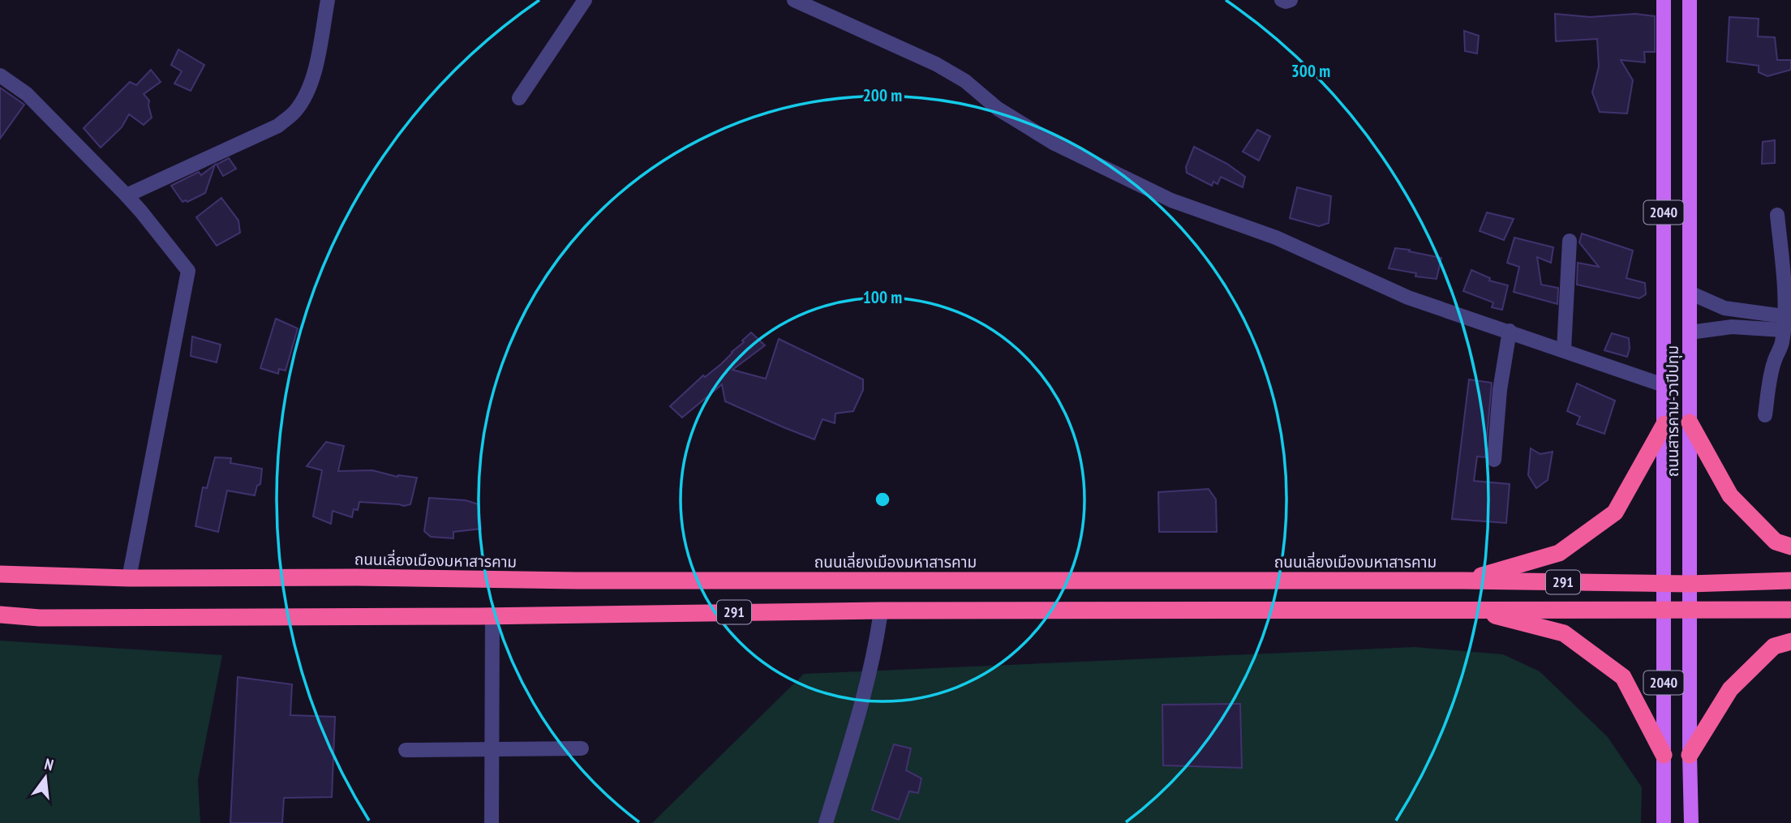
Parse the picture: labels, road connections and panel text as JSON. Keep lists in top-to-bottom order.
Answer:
{
  "streets": {
    "highway": ["ถนนเลี่ยงเมืองมหาสารคาม", "291"],
    "main road": ["2040", "ถนนสารคาม-วาปีปทุม"]
  },
  "crossings": [
    ["ถนนสารคาม-วาปีปทุม", "ถนนเลี่ยงเมืองมหาสารคาม"],
    ["ถนนสารคาม-วาปีปทุม", "291"]
  ],
  "north": "top",
  "rings": ["300 m", "200 m", "100 m"]
}
